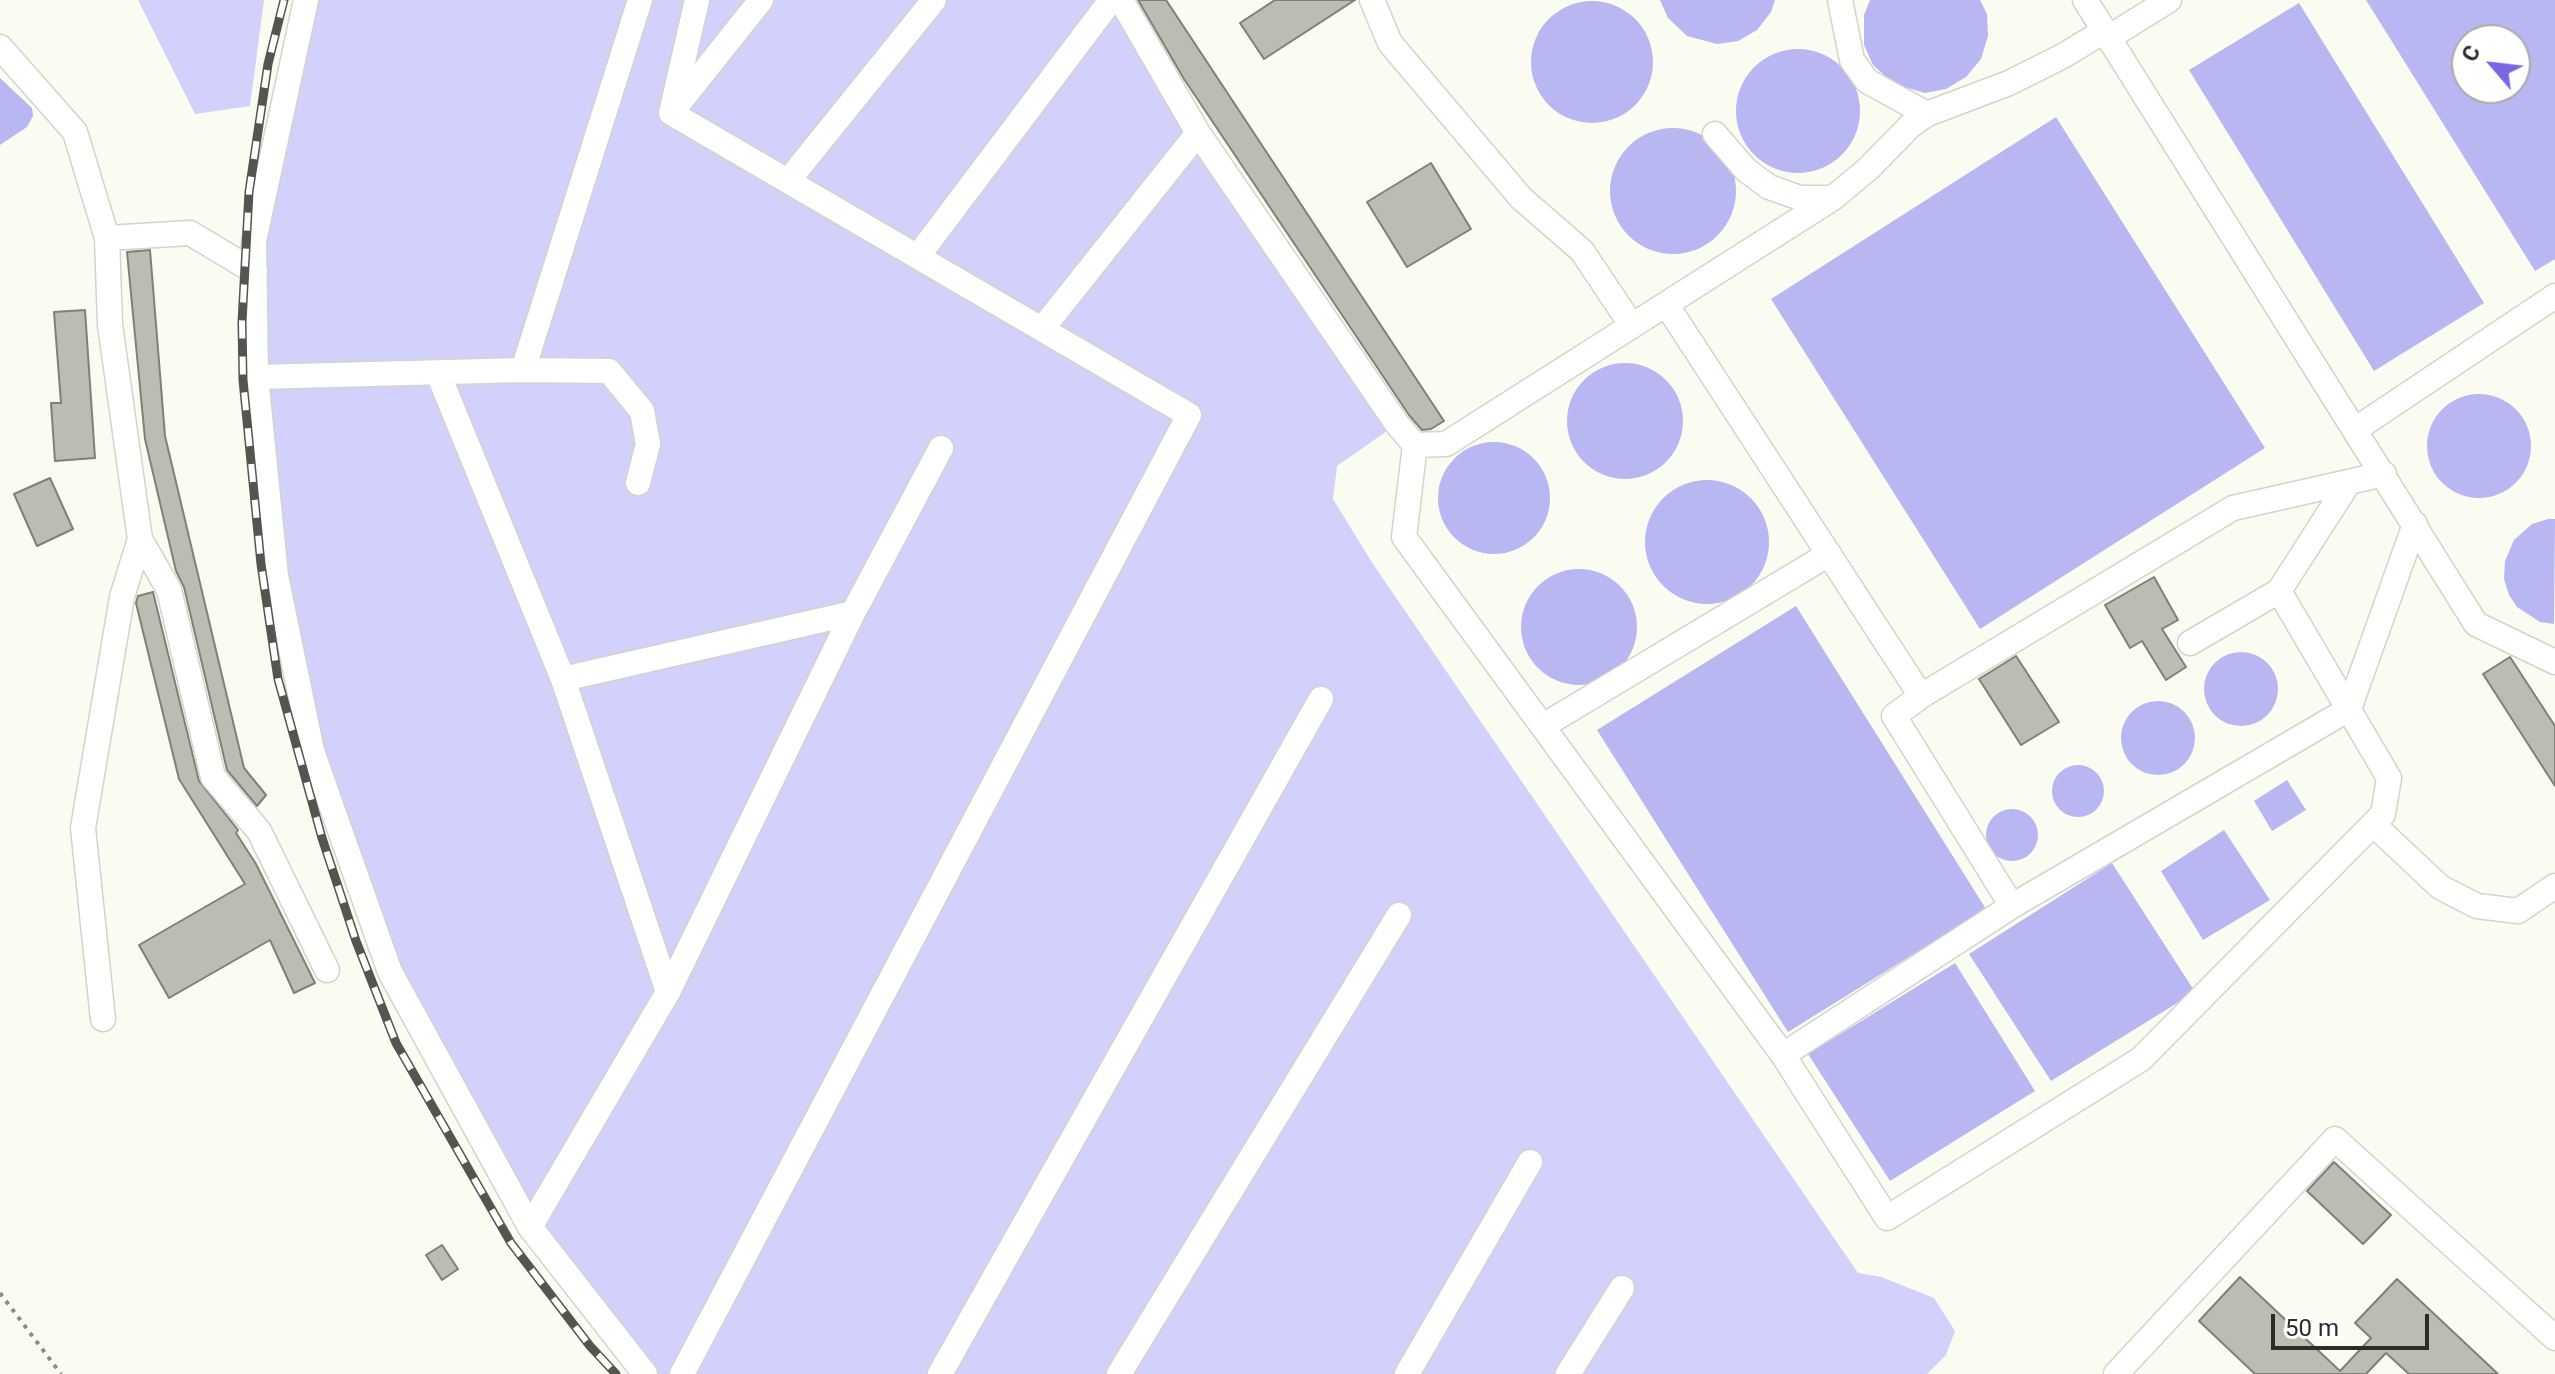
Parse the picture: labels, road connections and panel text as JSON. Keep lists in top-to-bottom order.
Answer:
{
  "scale_bar": "50 m",
  "north": "top left"
}
